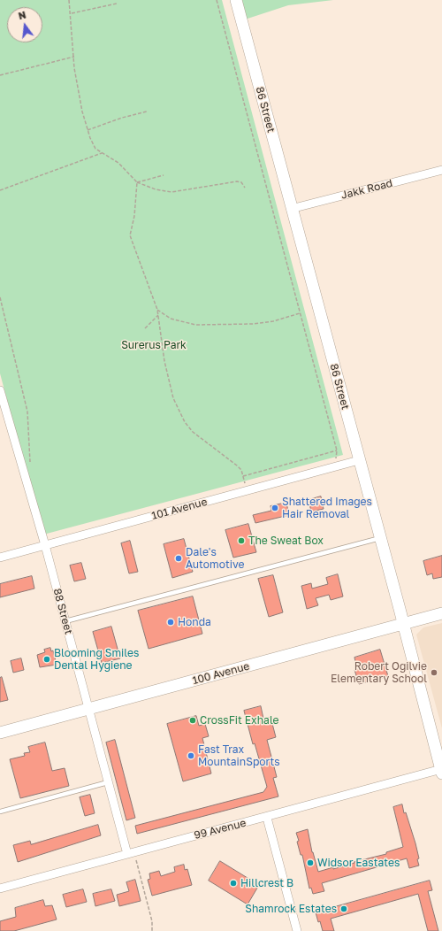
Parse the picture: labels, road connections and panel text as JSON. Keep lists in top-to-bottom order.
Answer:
{
  "streets": {
    "street": [
      "86 Street",
      "Jakk Road",
      "101 Avenue",
      "88 Street",
      "100 Avenue",
      "99 Avenue"
    ]
  },
  "crossings": [
    ["86 Street", "Jakk Road"],
    ["86 Street", "101 Avenue"],
    ["86 Street", "100 Avenue"],
    ["86 Street", "99 Avenue"],
    ["101 Avenue", "88 Street"],
    ["88 Street", "100 Avenue"],
    ["88 Street", "99 Avenue"]
  ],
  "parks": ["Surerus Park"],
  "places": [
    "Shattered Images Hair Removal",
    "The Sweat Box",
    "Dale's Automotive",
    "Honda",
    "Blooming Smiles Dental Hygiene",
    "Robert Ogilvie Elementary School",
    "CrossFit Exhale",
    "Fast Trax MountainSports",
    "Widsor Eastates",
    "Hillcrest B",
    "Shamrock Estates"
  ],
  "north": "top"
}
